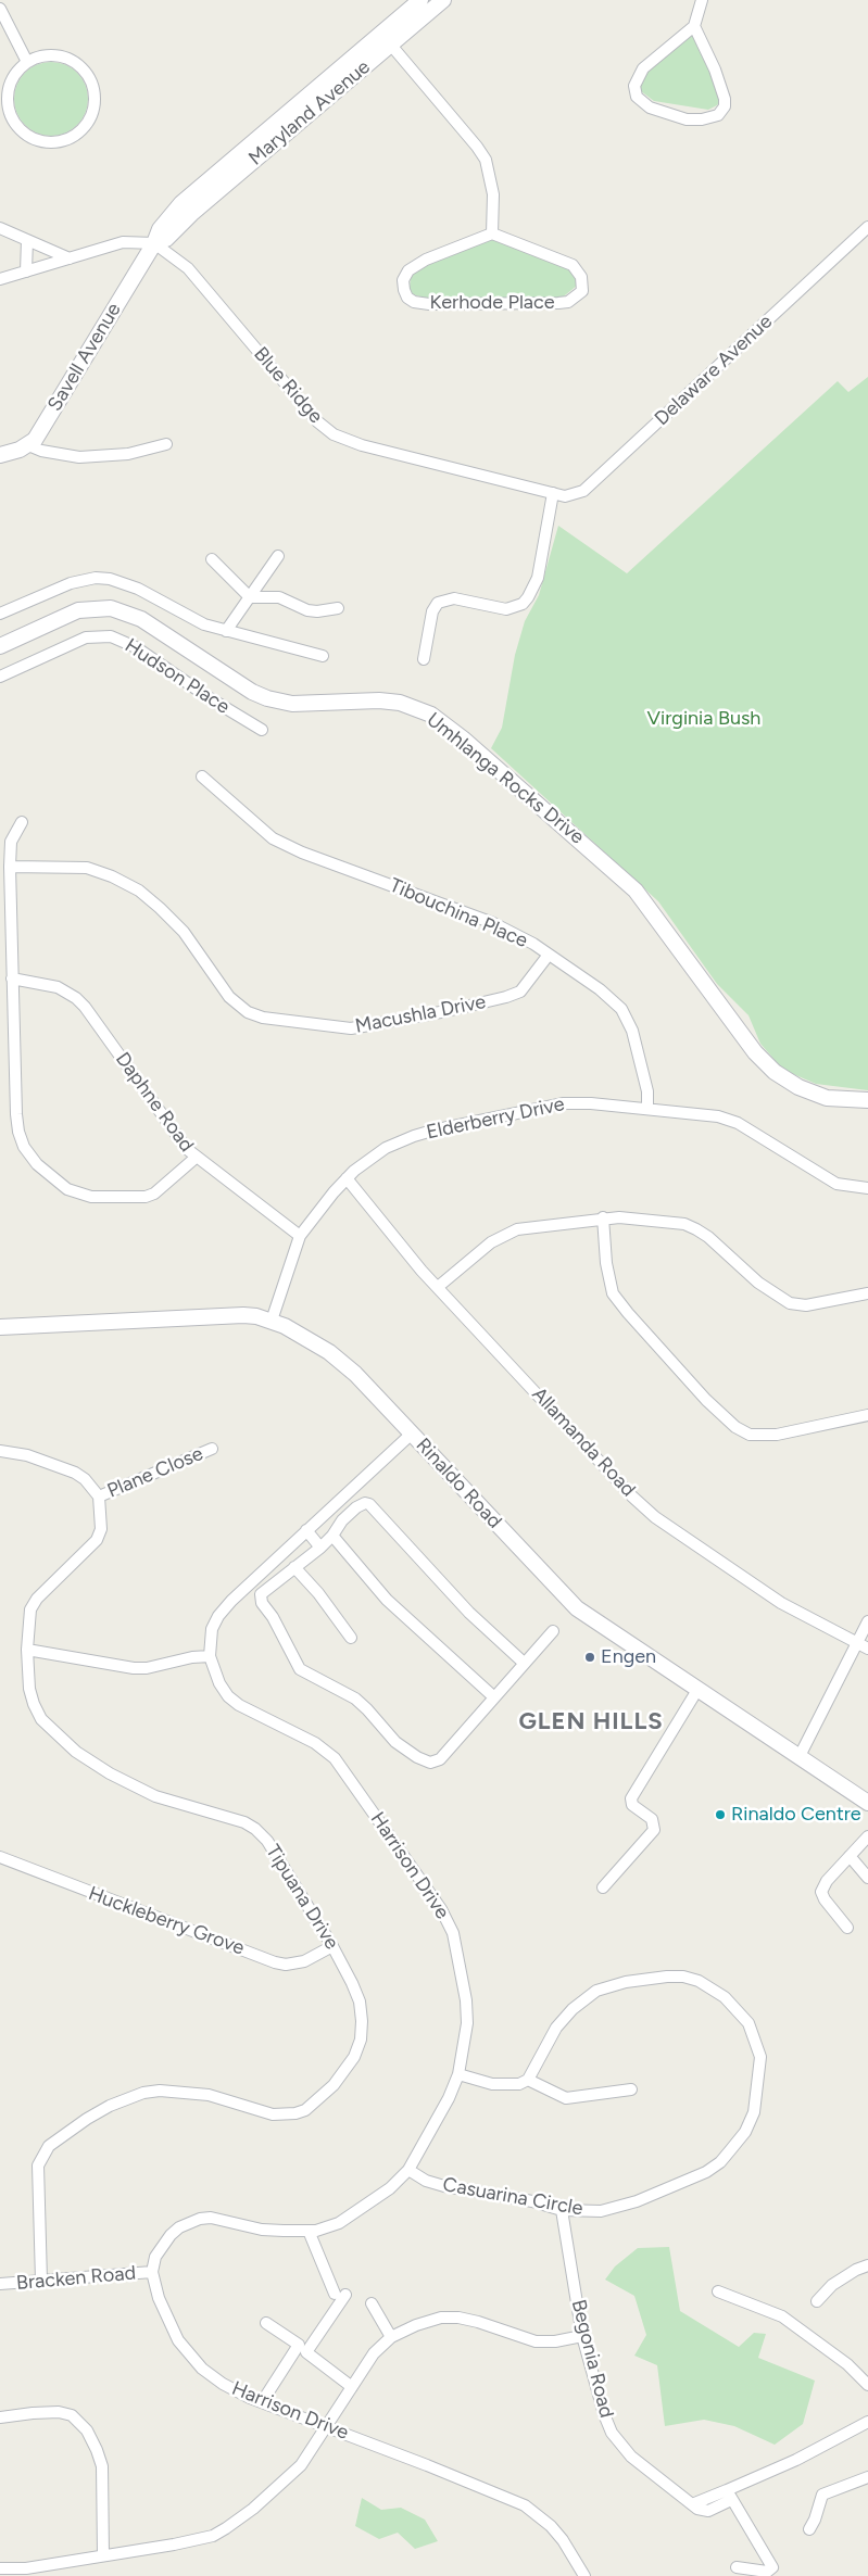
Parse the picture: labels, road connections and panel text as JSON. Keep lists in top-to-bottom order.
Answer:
{
  "streets": {
    "street": [
      "Maryland Avenue",
      "Kerhode Place",
      "Savell Avenue",
      "Delaware Avenue",
      "Blue Ridge",
      "Hudson Place",
      "Umhlanga Rocks Drive",
      "Tibouchina Place",
      "Macushla Drive",
      "Daphne Road",
      "Elderberry Drive",
      "Allamanda Road",
      "Plane Close",
      "Rinaldo Road",
      "Harrison Drive",
      "Tipuana Drive",
      "Huckleberry Grove",
      "Casuarina Circle",
      "Bracken Road",
      "Begonia Road"
    ]
  },
  "crossings": [
    ["Maryland Avenue", "Savell Avenue"],
    ["Savell Avenue", "Blue Ridge"],
    ["Delaware Avenue", "Blue Ridge"],
    ["Tibouchina Place", "Macushla Drive"],
    ["Tibouchina Place", "Elderberry Drive"],
    ["Daphne Road", "Elderberry Drive"],
    ["Elderberry Drive", "Allamanda Road"],
    ["Elderberry Drive", "Rinaldo Road"],
    ["Plane Close", "Tipuana Drive"],
    ["Rinaldo Road", "Harrison Drive"],
    ["Harrison Drive", "Casuarina Circle"],
    ["Harrison Drive", "Bracken Road"],
    ["Tipuana Drive", "Huckleberry Grove"],
    ["Tipuana Drive", "Bracken Road"],
    ["Casuarina Circle", "Begonia Road"]
  ],
  "districts": ["GLEN HILLS"],
  "parks": ["Virginia Bush"],
  "places": ["Engen", "Rinaldo Centre"]
}
